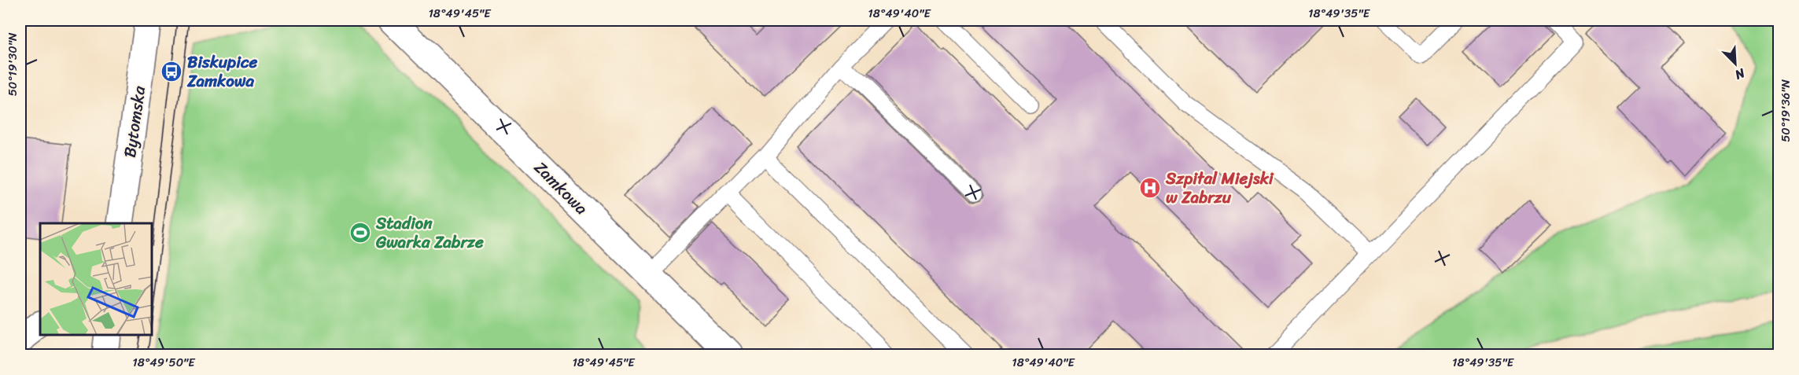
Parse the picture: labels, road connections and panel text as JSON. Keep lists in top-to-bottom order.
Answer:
{
  "streets": {
    "street": ["Bytomska", "Zamkowa"]
  },
  "places": {
    "bus stop": ["Biskupice Zamkowa"],
    "hospital": ["Szpital Miejski w Zabrzu"],
    "sports": ["Stadion Gwarka Zabrze"]
  },
  "north": "bottom right",
  "coordinates": [
    "18°49'45\"E",
    "18°49'40\"E",
    "18°49'35\"E",
    "50°19'30\"N",
    "50°19'36\"N",
    "18°49'50\"E"
  ]
}
